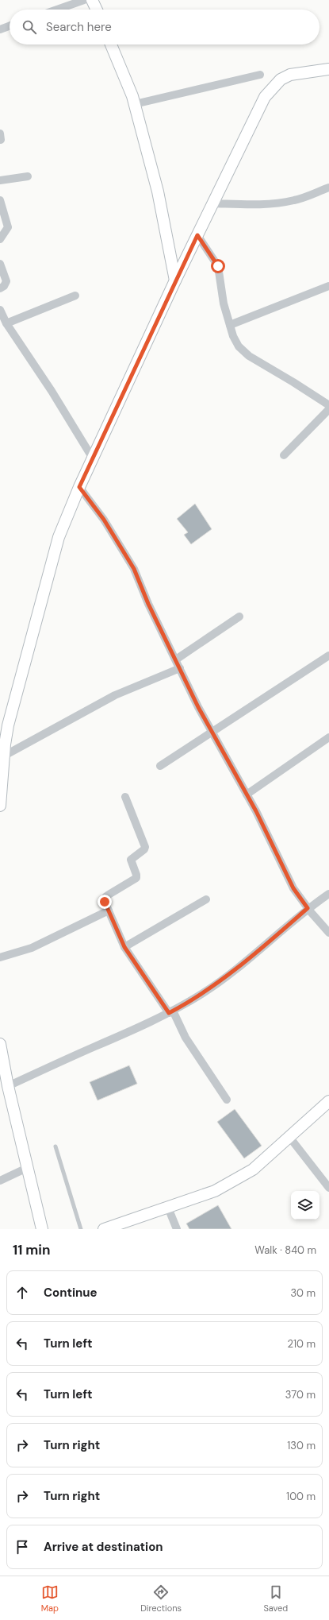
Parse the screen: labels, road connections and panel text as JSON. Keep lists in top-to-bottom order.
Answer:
{
  "page": {
    "search": "Search here",
    "heading": ["11 min", "Walk · 840 m"],
    "list": [
      ["Continue", "30 m"],
      ["Turn left", "210 m"],
      ["Turn left", "370 m"],
      ["Turn right", "130 m"],
      ["Turn right", "100 m"],
      "Arrive at destination"
    ],
    "nav": ["Map", "Directions", "Saved"]
  }
}
